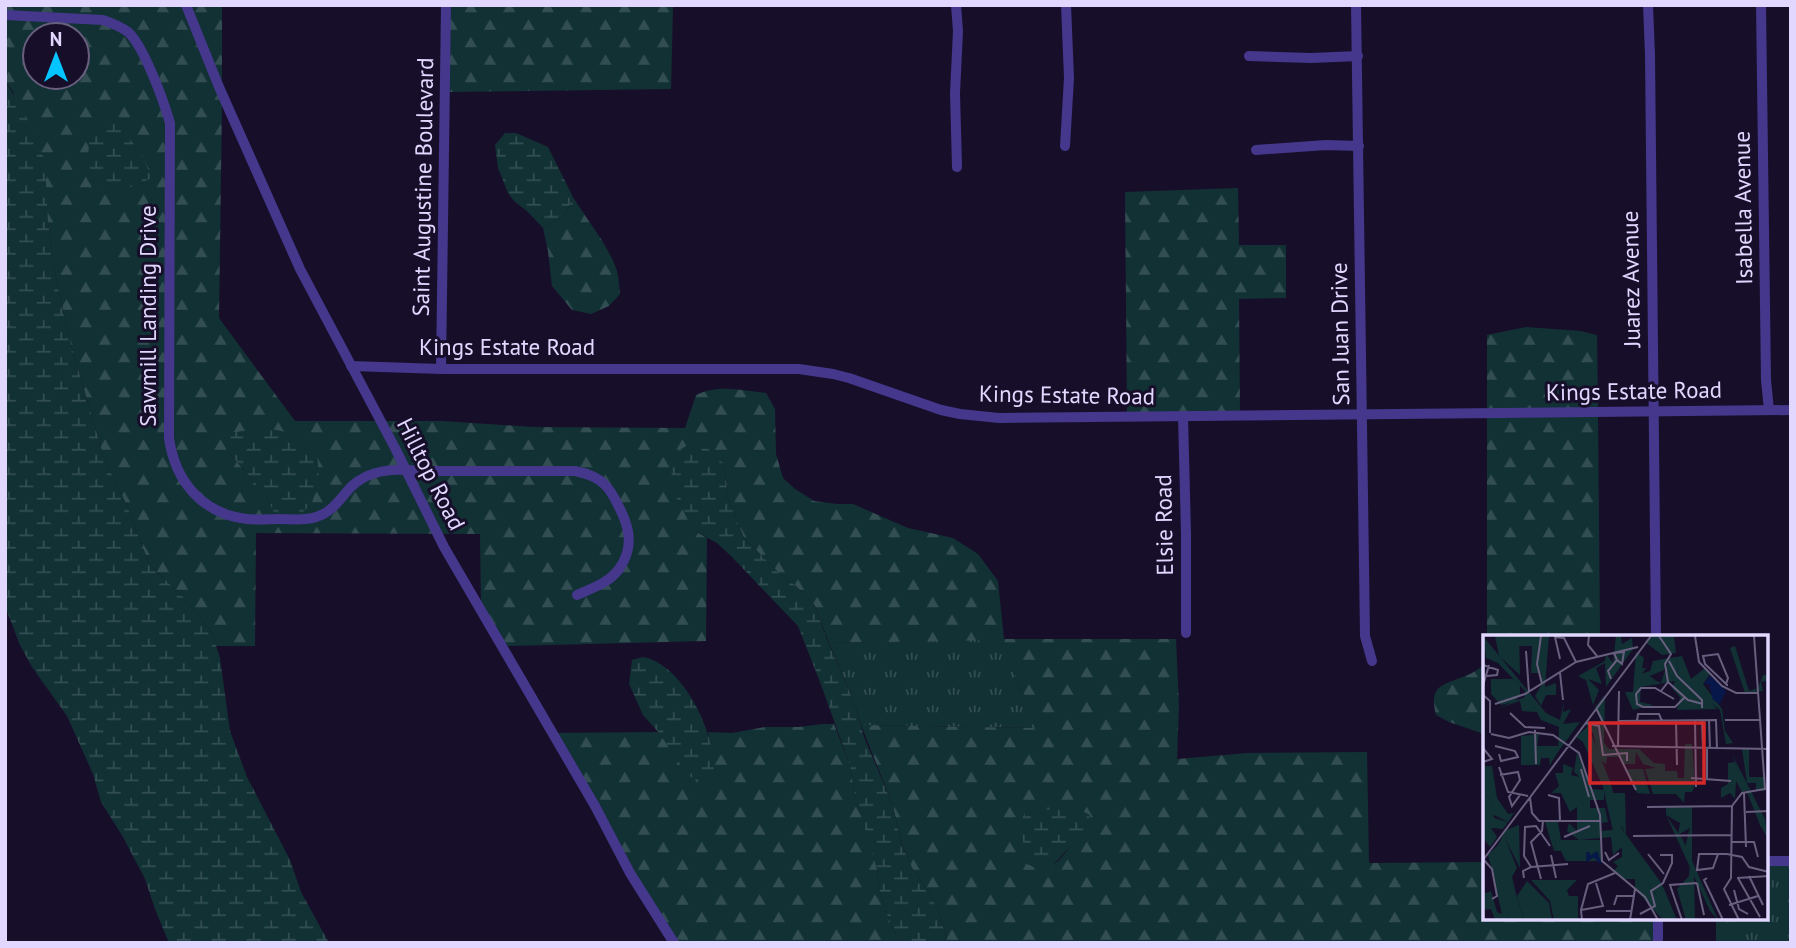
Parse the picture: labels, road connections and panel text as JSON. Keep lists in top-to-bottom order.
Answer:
{
  "streets": {
    "street": [
      "Saint Augustine Boulevard",
      "Isabella Avenue",
      "Juarez Avenue",
      "Sawmill Landing Drive",
      "San Juan Drive",
      "Kings Estate Road",
      "Hilltop Road",
      "Elsie Road"
    ]
  },
  "crossings": [
    ["Saint Augustine Boulevard", "Kings Estate Road"],
    ["Isabella Avenue", "Kings Estate Road"],
    ["Juarez Avenue", "Kings Estate Road"],
    ["Sawmill Landing Drive", "Hilltop Road"],
    ["San Juan Drive", "Kings Estate Road"],
    ["Kings Estate Road", "Hilltop Road"],
    ["Kings Estate Road", "Elsie Road"]
  ],
  "north": "top"
}
